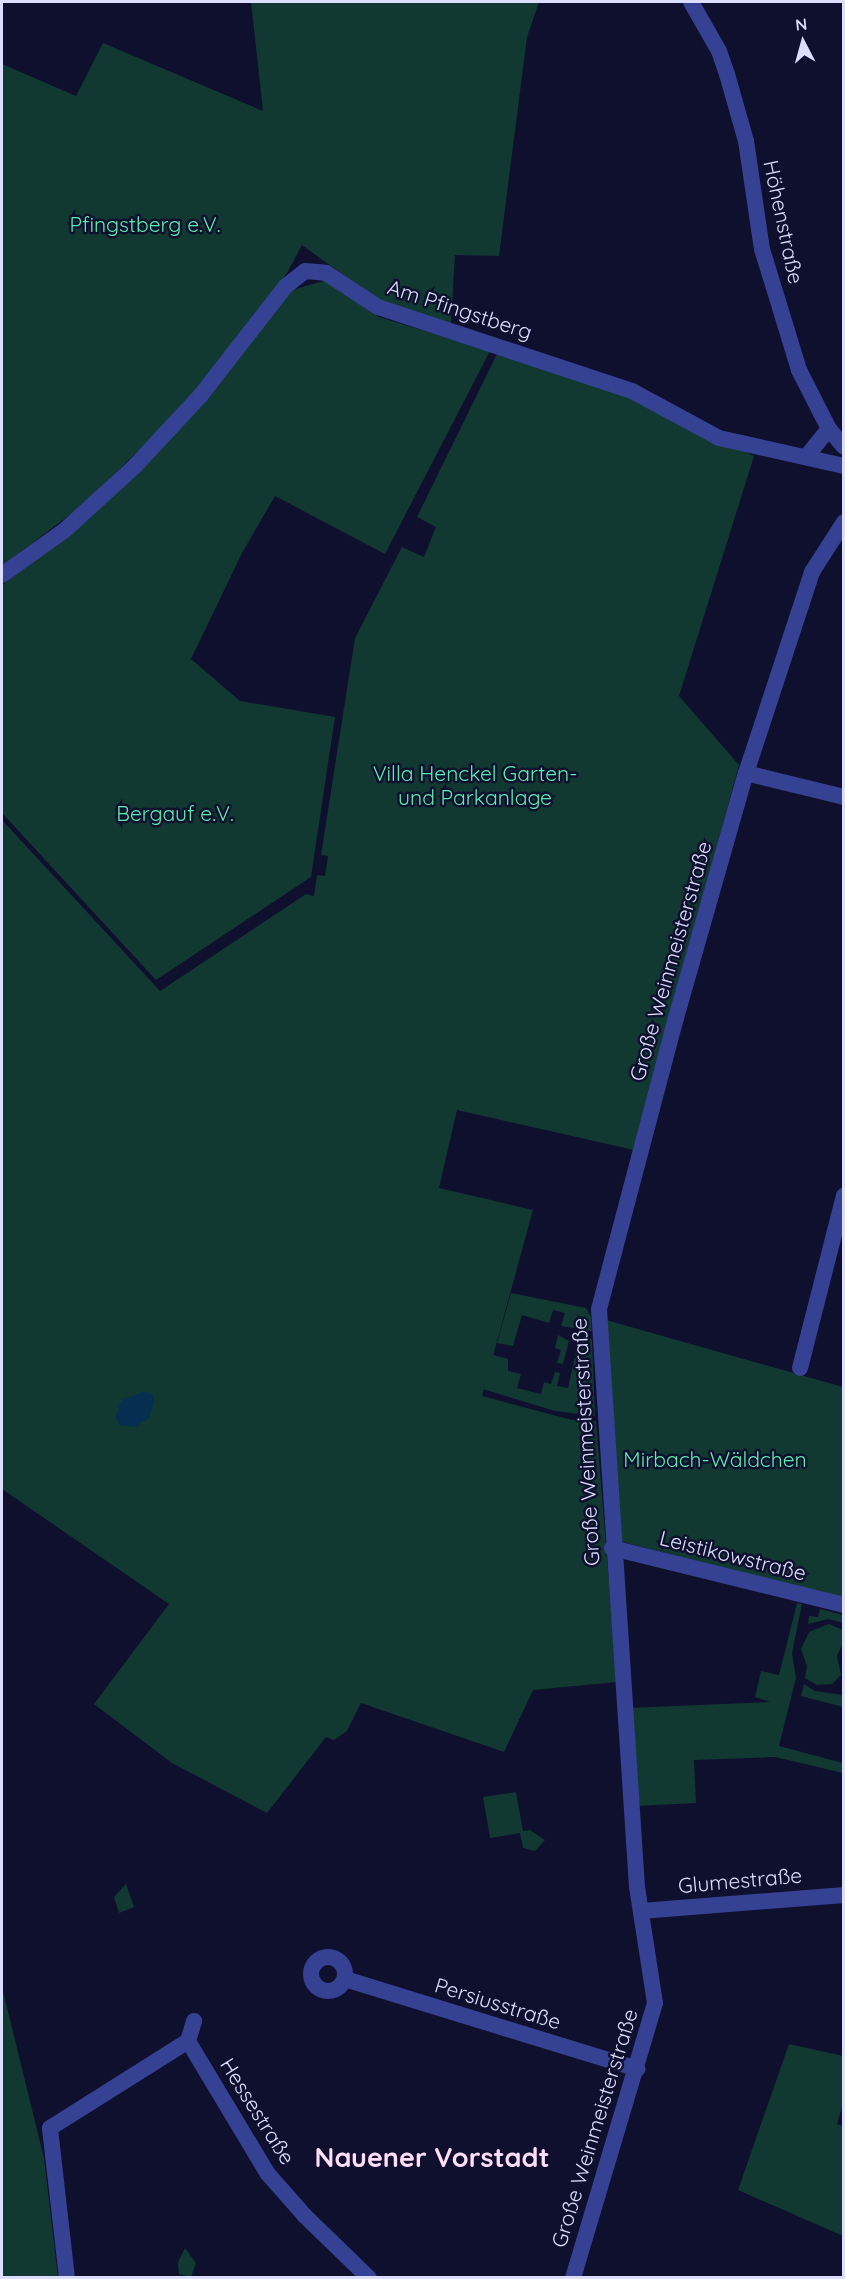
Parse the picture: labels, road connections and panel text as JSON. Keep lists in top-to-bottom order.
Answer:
{
  "streets": {
    "street": [
      "Höhenstraße",
      "Am Pfingstberg",
      "Große Weinmeisterstraße",
      "Leistikowstraße",
      "Glumestraße",
      "Persiusstraße",
      "Hessestraße"
    ]
  },
  "crossings": [
    ["Große Weinmeisterstraße", "Leistikowstraße"],
    ["Große Weinmeisterstraße", "Glumestraße"],
    ["Große Weinmeisterstraße", "Persiusstraße"]
  ],
  "districts": ["Nauener Vorstadt"],
  "parks": [
    "Pfingstberg e.V.",
    "Villa Henckel Garten- und Parkanlage",
    "Bergauf e.V.",
    "Mirbach-Wäldchen"
  ],
  "north": "top"
}
